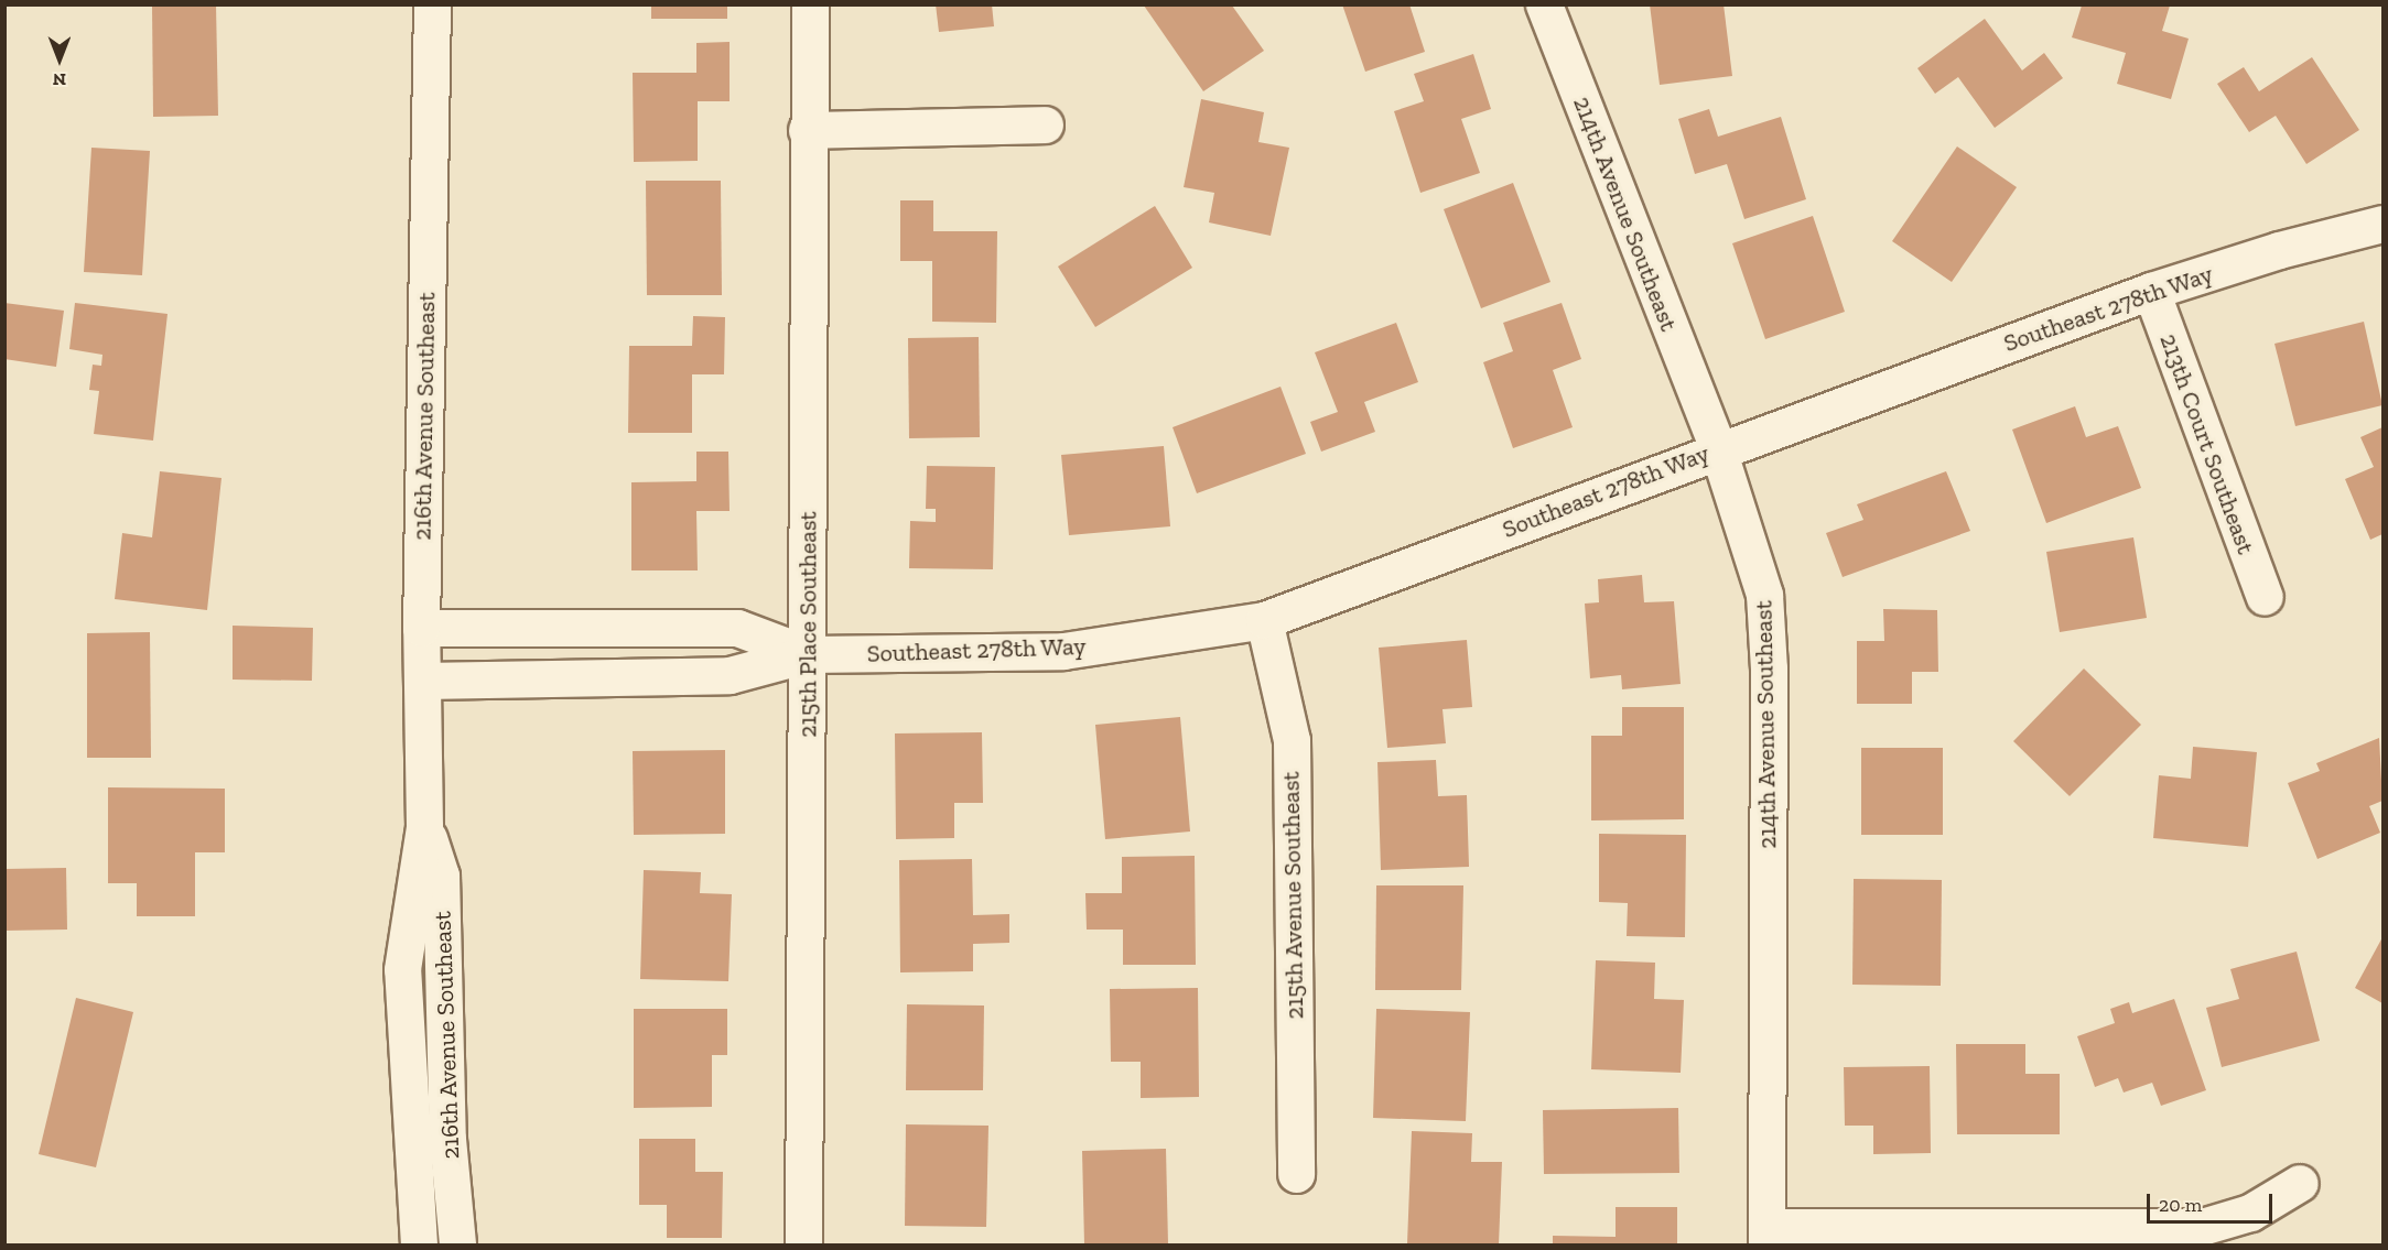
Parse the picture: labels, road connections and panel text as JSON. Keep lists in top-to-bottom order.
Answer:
{
  "streets": {
    "street": [
      "214th Avenue Southeast",
      "Southeast 278th Way",
      "216th Avenue Southeast",
      "213th Court Southeast",
      "215th Place Southeast",
      "215th Avenue Southeast"
    ]
  },
  "crossings": [
    ["214th Avenue Southeast", "Southeast 278th Way"],
    ["Southeast 278th Way", "216th Avenue Southeast"],
    ["Southeast 278th Way", "213th Court Southeast"],
    ["Southeast 278th Way", "215th Place Southeast"],
    ["Southeast 278th Way", "215th Avenue Southeast"]
  ],
  "scale_bar": "20 m",
  "north": "bottom"
}
